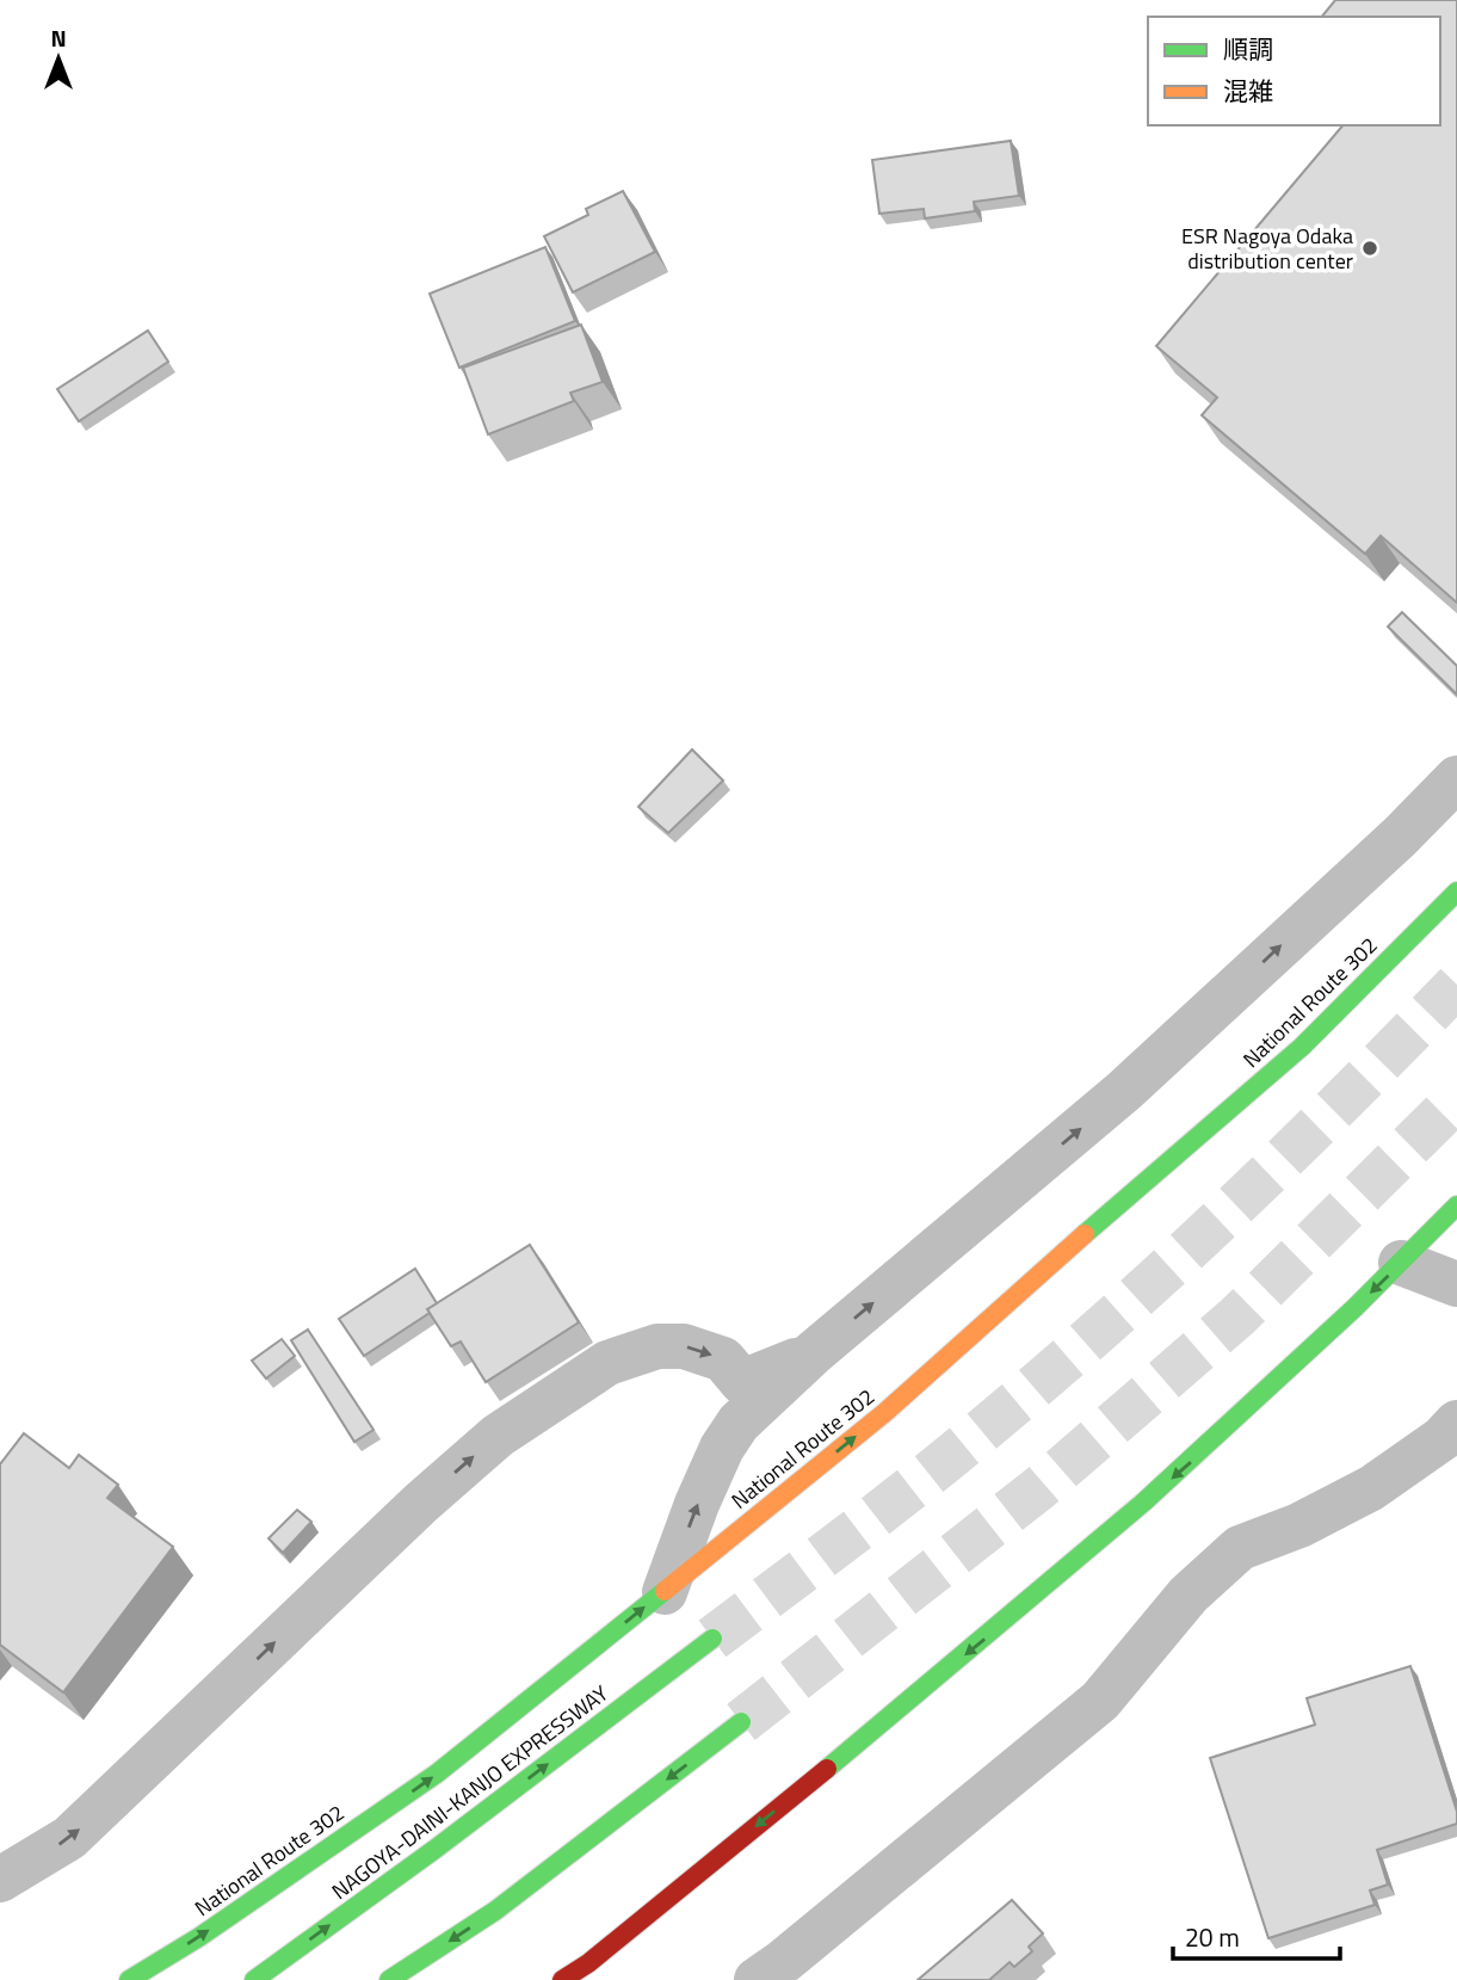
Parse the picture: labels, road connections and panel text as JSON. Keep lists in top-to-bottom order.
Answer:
{
  "streets": {
    "highway": ["National Route 302", "NAGOYA-DAINI-KANJO EXPRESSWAY"]
  },
  "one_way": ["National Route 302"],
  "places": ["ESR Nagoya Odaka distribution center"],
  "legend": ["順調", "混雑"],
  "scale_bar": "20 m",
  "north": "top"
}
